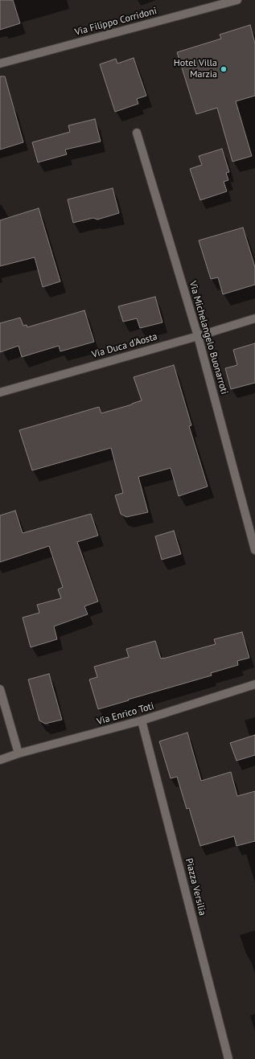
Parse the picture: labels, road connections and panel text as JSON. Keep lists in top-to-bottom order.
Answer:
{
  "streets": {
    "street": [
      "Via Filippo Corridoni",
      "Via Michelangelo Buonarroti",
      "Via Duca d'Aosta",
      "Via Enrico Toti",
      "Piazza Versilia"
    ]
  },
  "crossings": [
    ["Via Michelangelo Buonarroti", "Via Duca d'Aosta"],
    ["Via Enrico Toti", "Piazza Versilia"]
  ],
  "places": ["Hotel Villa Marzia"]
}
